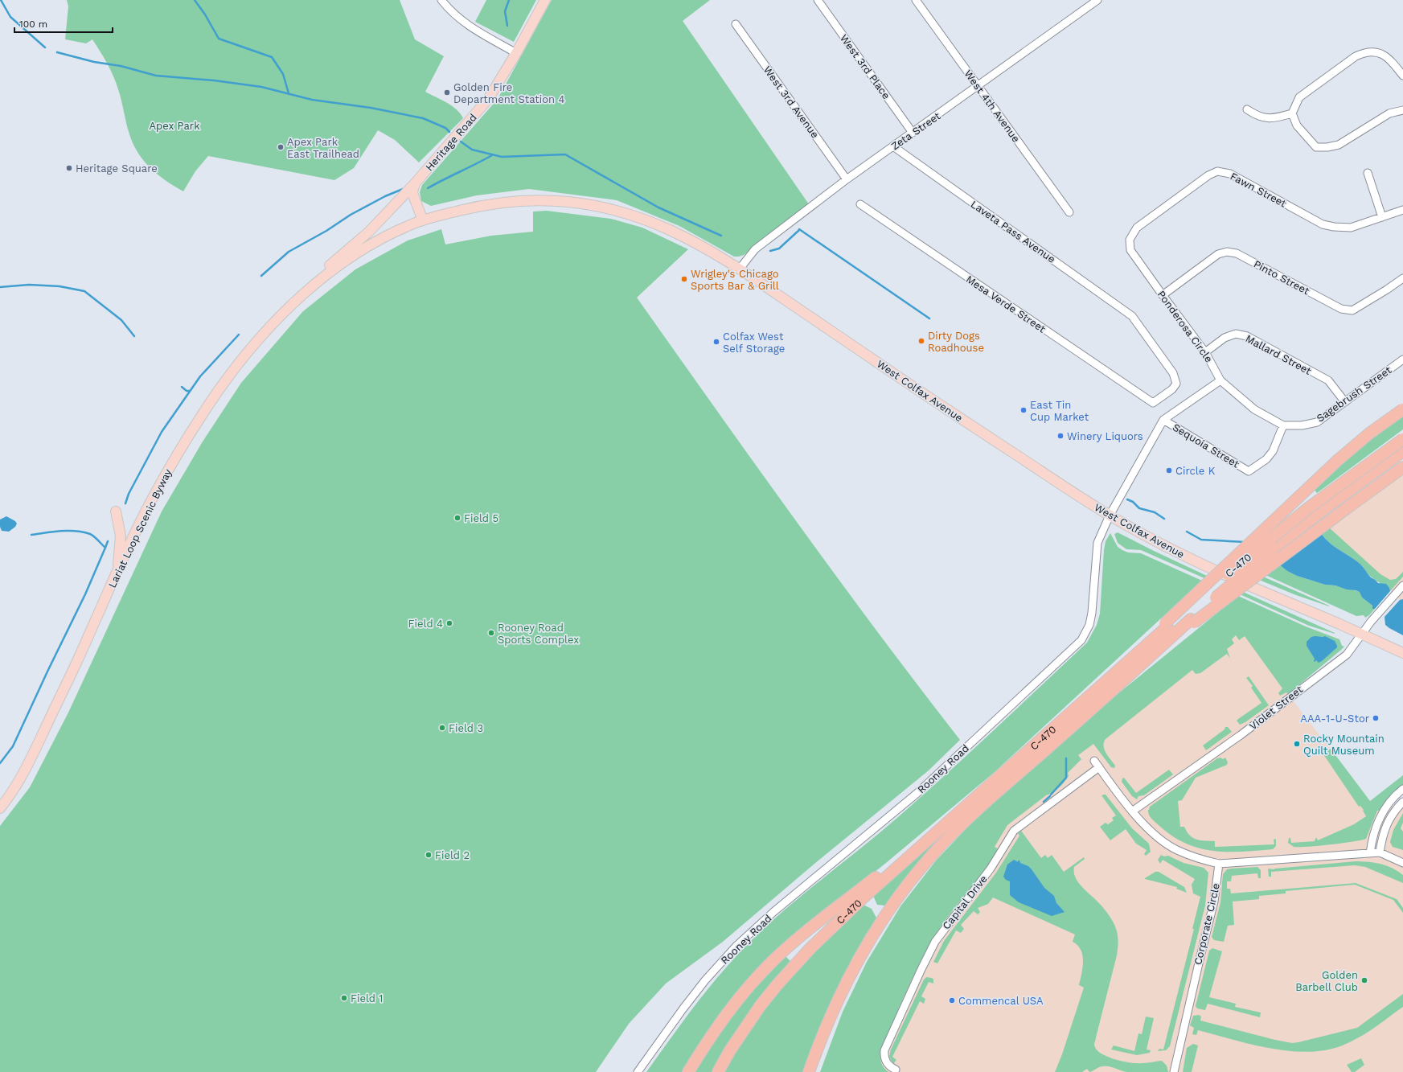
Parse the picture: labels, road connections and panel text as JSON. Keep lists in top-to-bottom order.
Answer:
{
  "streets": {
    "highway": ["C-470"],
    "main road": ["Heritage Road", "West Colfax Avenue", "Lariat Loop Scenic Byway"],
    "street": [
      "West 3rd Place",
      "West 3rd Avenue",
      "West 4th Avenue",
      "Zeta Street",
      "Fawn Street",
      "Laveta Pass Avenue",
      "Pinto Street",
      "Mesa Verde Street",
      "Ponderosa Circle",
      "Mallard Street",
      "Sagebrush Street",
      "Sequoia Street",
      "Violet Street",
      "Rooney Road",
      "Capital Drive",
      "Corporate Circle"
    ]
  },
  "crossings": [
    ["West 3rd Place", "Zeta Street"],
    ["West 3rd Avenue", "Zeta Street"],
    ["West 4th Avenue", "Zeta Street"],
    ["Zeta Street", "Laveta Pass Avenue"],
    ["Zeta Street", "West Colfax Avenue"],
    ["Heritage Road", "Lariat Loop Scenic Byway"],
    ["Fawn Street", "Ponderosa Circle"],
    ["Laveta Pass Avenue", "Mesa Verde Street"],
    ["Pinto Street", "Ponderosa Circle"],
    ["Ponderosa Circle", "Mallard Street"],
    ["Ponderosa Circle", "Sagebrush Street"],
    ["Ponderosa Circle", "Sequoia Street"],
    ["Mallard Street", "Sagebrush Street"],
    ["West Colfax Avenue", "Lariat Loop Scenic Byway"],
    ["West Colfax Avenue", "Violet Street"],
    ["West Colfax Avenue", "Rooney Road"],
    ["Sagebrush Street", "Sequoia Street"],
    ["Sequoia Street", "Rooney Road"]
  ],
  "parks": ["Apex Park"],
  "places": [
    "Golden Fire Department Station 4",
    "Apex Park East Trailhead",
    "Heritage Square",
    "Wrigley's Chicago Sports Bar & Grill",
    "Dirty Dogs Roadhouse",
    "Colfax West Self Storage",
    "East Tin Cup Market",
    "Winery Liquors",
    "Circle K",
    "Field 5",
    "Field 4",
    "Rooney Road Sports Complex",
    "AAA-1-U-Stor",
    "Field 3",
    "Rocky Mountain Quilt Museum",
    "Field 2",
    "Golden Barbell Club",
    "Field 1",
    "Commencal USA"
  ],
  "scale_bar": "100 m"
}
